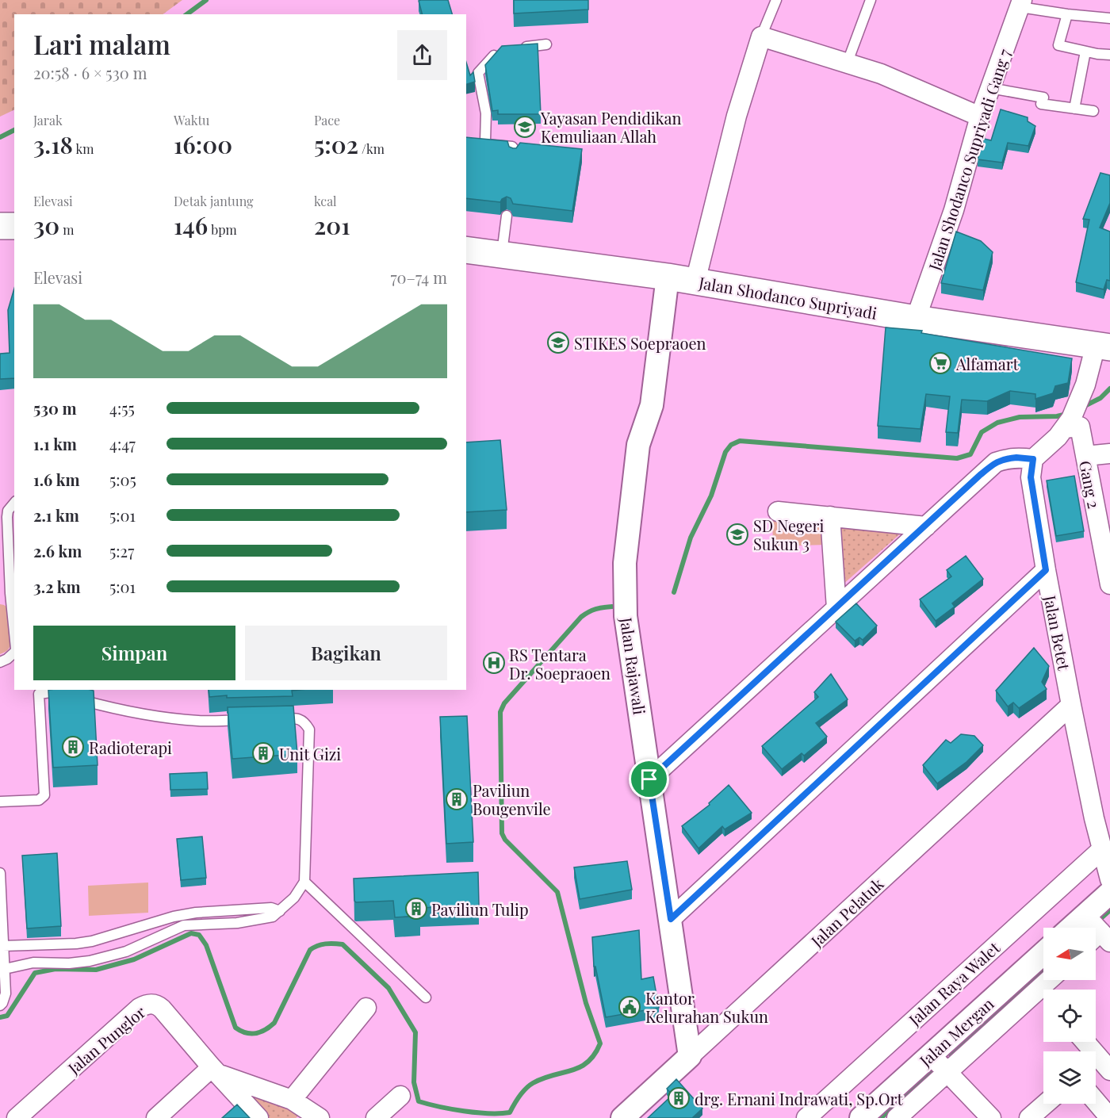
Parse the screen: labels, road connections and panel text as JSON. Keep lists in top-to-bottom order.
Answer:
{
  "streets": {
    "main road": ["Jalan Shodanco Supriyadi"],
    "street": [
      "Jalan Shodanco Supriyadi Gang 7",
      "Gang 2",
      "Jalan Betet",
      "Jalan Rajawali",
      "Jalan Pelatuk",
      "Jalan Raya Walet",
      "Jalan Mergan",
      "Jalan Punglor"
    ]
  },
  "crossings": [
    ["Jalan Shodanco Supriyadi Gang 7", "Jalan Shodanco Supriyadi"],
    ["Jalan Shodanco Supriyadi", "Jalan Rajawali"],
    ["Jalan Betet", "Jalan Pelatuk"],
    ["Jalan Betet", "Jalan Raya Walet"],
    ["Jalan Rajawali", "Jalan Pelatuk"]
  ],
  "places": {
    "school or university": ["Yayasan Pendidikan Kemuliaan Allah", "STIKES Soepraoen", "SD Negeri Sukun 3"],
    "supermarket": ["Alfamart"],
    "hospital": ["RS Tentara Dr. Soepraoen"],
    "building": [
      "Radioterapi",
      "Unit Gizi",
      "Paviliun Bougenvile",
      "Paviliun Tulip",
      "drg. Ernani Indrawati, Sp.Ort"
    ],
    "public building": ["Kantor Kelurahan Sukun"]
  },
  "north": "left",
  "page": {
    "heading": ["Lari malam", "20:58 · 6 × 530 m"],
    "stats": [
      ["Jarak", "3.18 km"],
      ["Waktu", "16:00"],
      ["Pace", "5:02 /km"],
      ["Elevasi", "30 m"],
      ["Detak jantung", "146 bpm"],
      ["kcal", "201"]
    ],
    "chart": ["Elevasi", "70–74 m"],
    "list": [
      {
        "name": "530 m",
        "note": "4:55"
      },
      {
        "name": "1.1 km",
        "note": "4:47"
      },
      {
        "name": "1.6 km",
        "note": "5:05"
      },
      {
        "name": "2.1 km",
        "note": "5:01"
      },
      {
        "name": "2.6 km",
        "note": "5:27"
      },
      {
        "name": "3.2 km",
        "note": "5:01"
      }
    ],
    "buttons": ["Simpan", "Bagikan"]
  }
}
